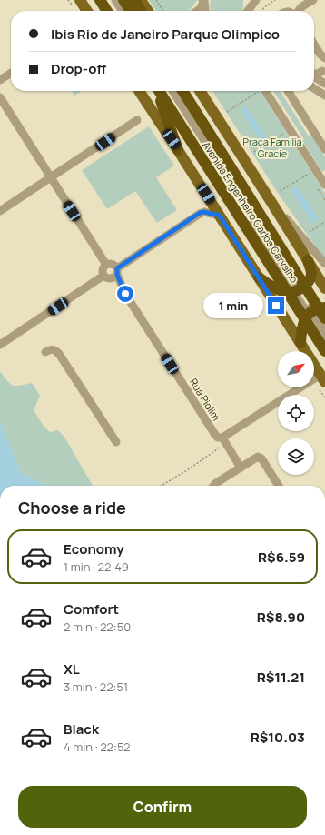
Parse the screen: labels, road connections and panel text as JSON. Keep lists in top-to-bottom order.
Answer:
{
  "streets": {
    "highway": ["Avenida Engenheiro Carlos Carvalho"],
    "street": ["Rua Piolim"]
  },
  "parks": ["Praça Família Gracie"],
  "north": "top right",
  "page": {
    "banner": ["Ibis Rio de Janeiro Parque Olimpico", "Drop-off"],
    "bubble": "1 min",
    "heading": "Choose a ride",
    "list": [
      {
        "name": "Economy",
        "note": "1 min · 22:49",
        "value": "R$6.59"
      },
      {
        "name": "Comfort",
        "note": "2 min · 22:50",
        "value": "R$8.90"
      },
      {
        "name": "XL",
        "note": "3 min · 22:51",
        "value": "R$11.21"
      },
      {
        "name": "Black",
        "note": "4 min · 22:52",
        "value": "R$10.03"
      }
    ],
    "buttons": "Confirm"
  }
}
